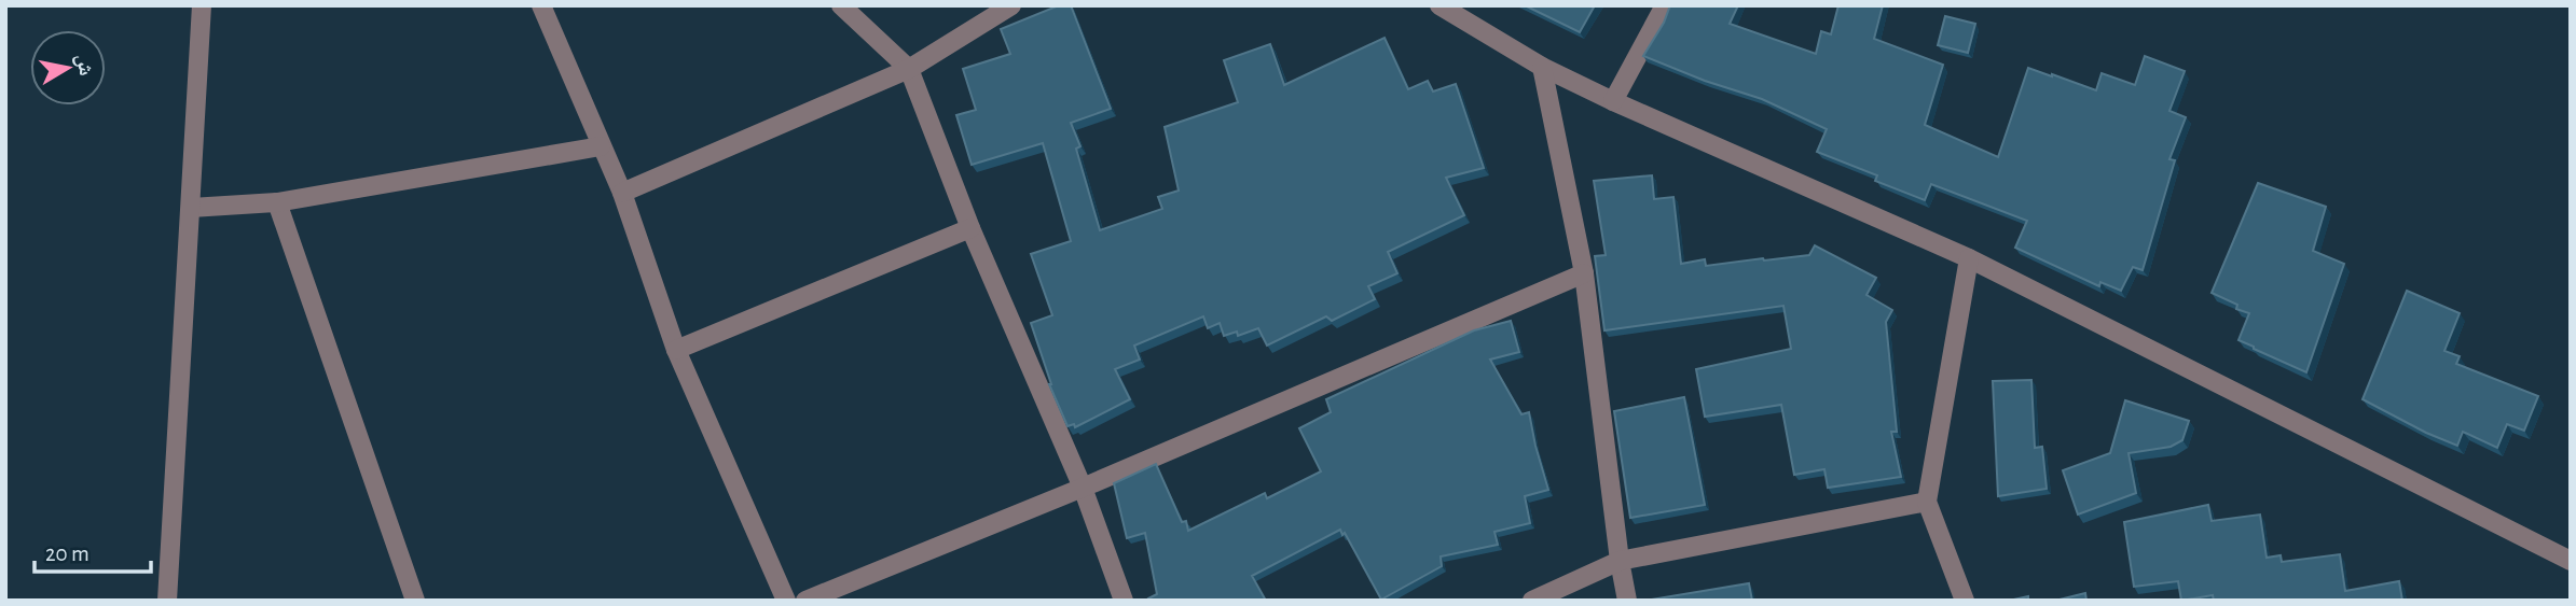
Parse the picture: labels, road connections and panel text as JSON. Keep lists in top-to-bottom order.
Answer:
{
  "scale_bar": "20 m",
  "north": "right"
}
